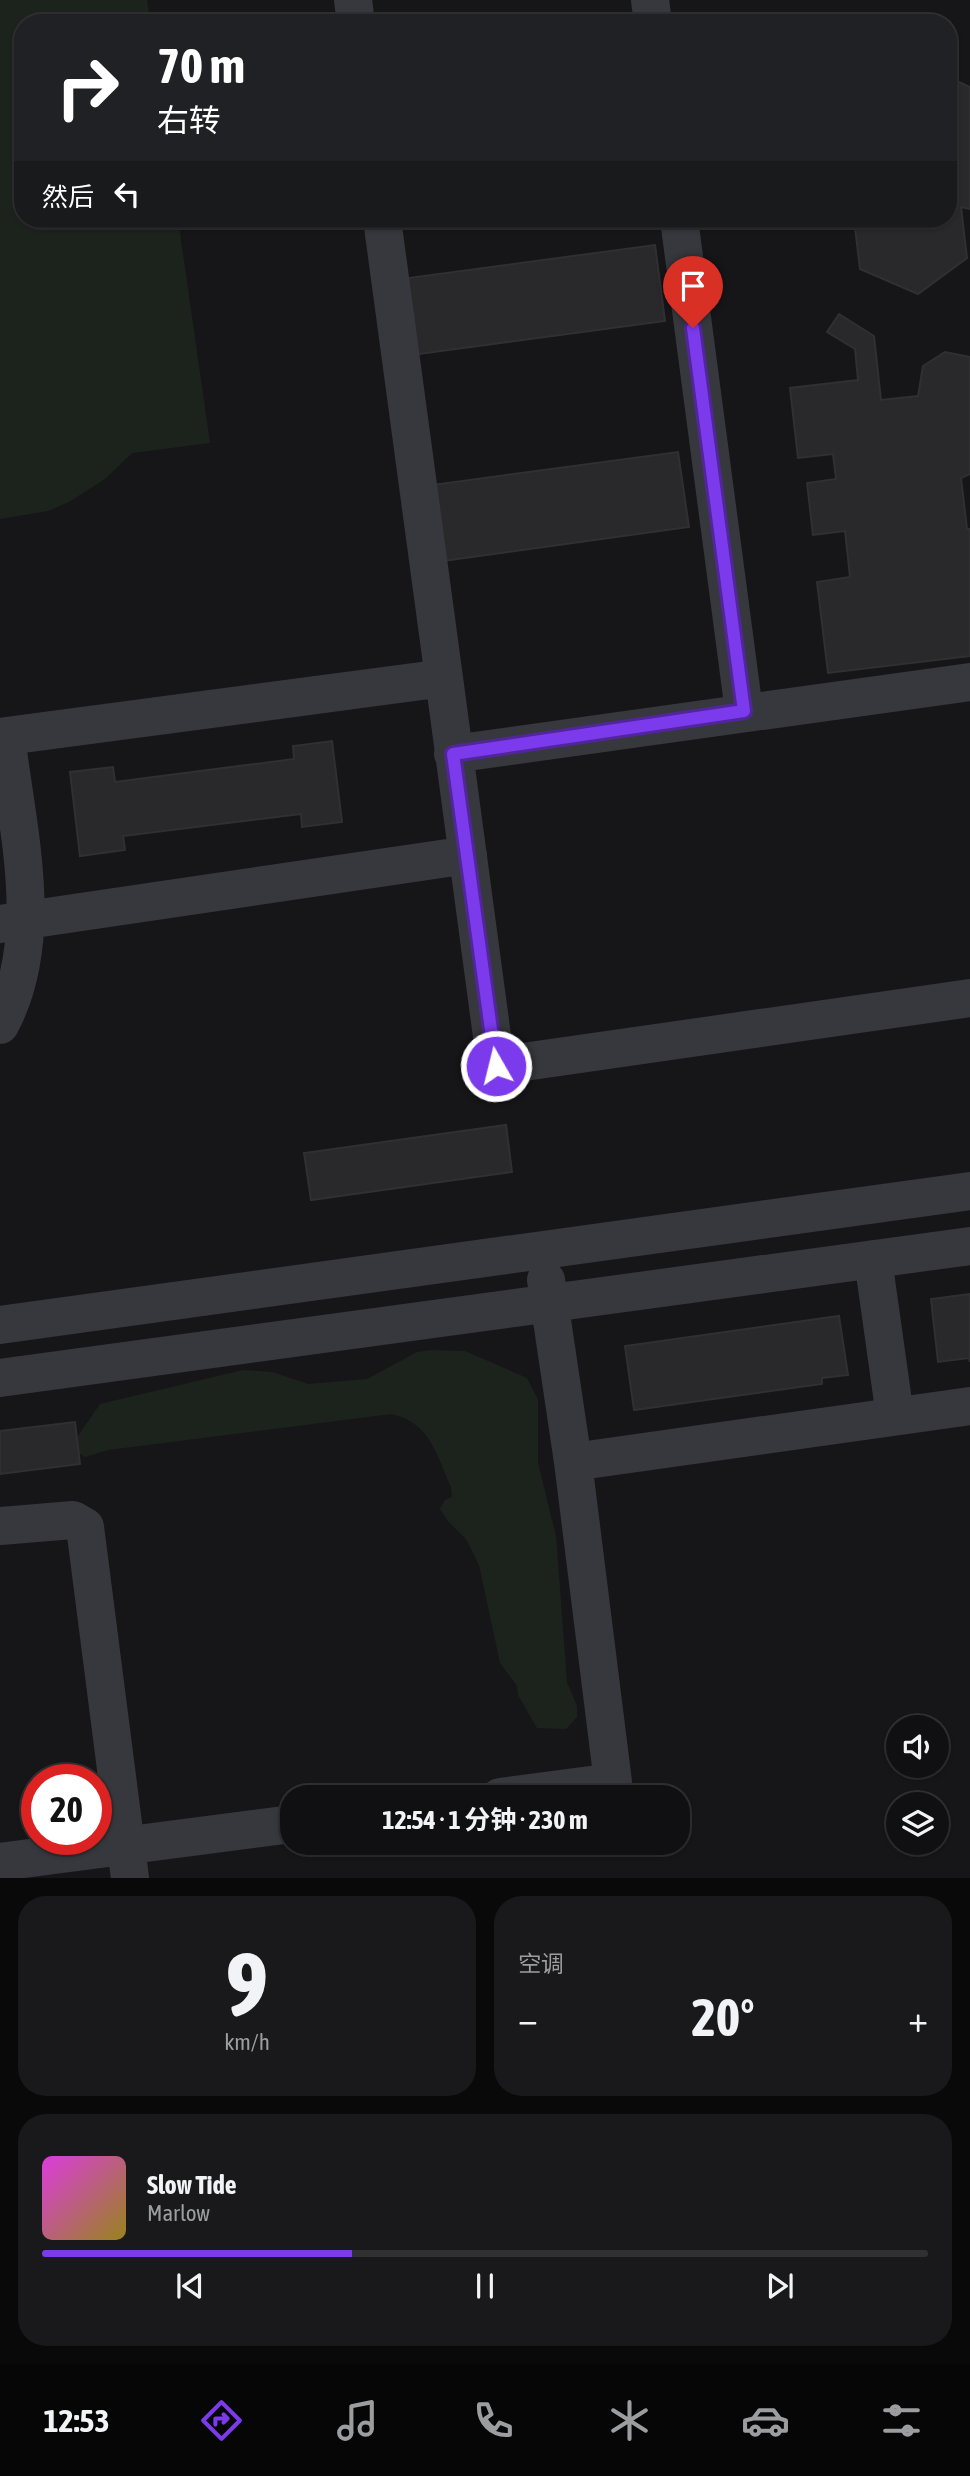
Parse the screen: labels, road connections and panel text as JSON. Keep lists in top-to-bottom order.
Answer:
{
  "page": {
    "turn": ["70 m", "右转"],
    "then": "然后",
    "limit": "20",
    "trip": "12:54 · 1 分钟 · 230 m",
    "tile": [
      ["9", "km/h"],
      "空调"
    ],
    "heat": ["−", "20°", "+"],
    "song": ["Slow Tide", "Marlow"],
    "tabs": "12:53"
  }
}
